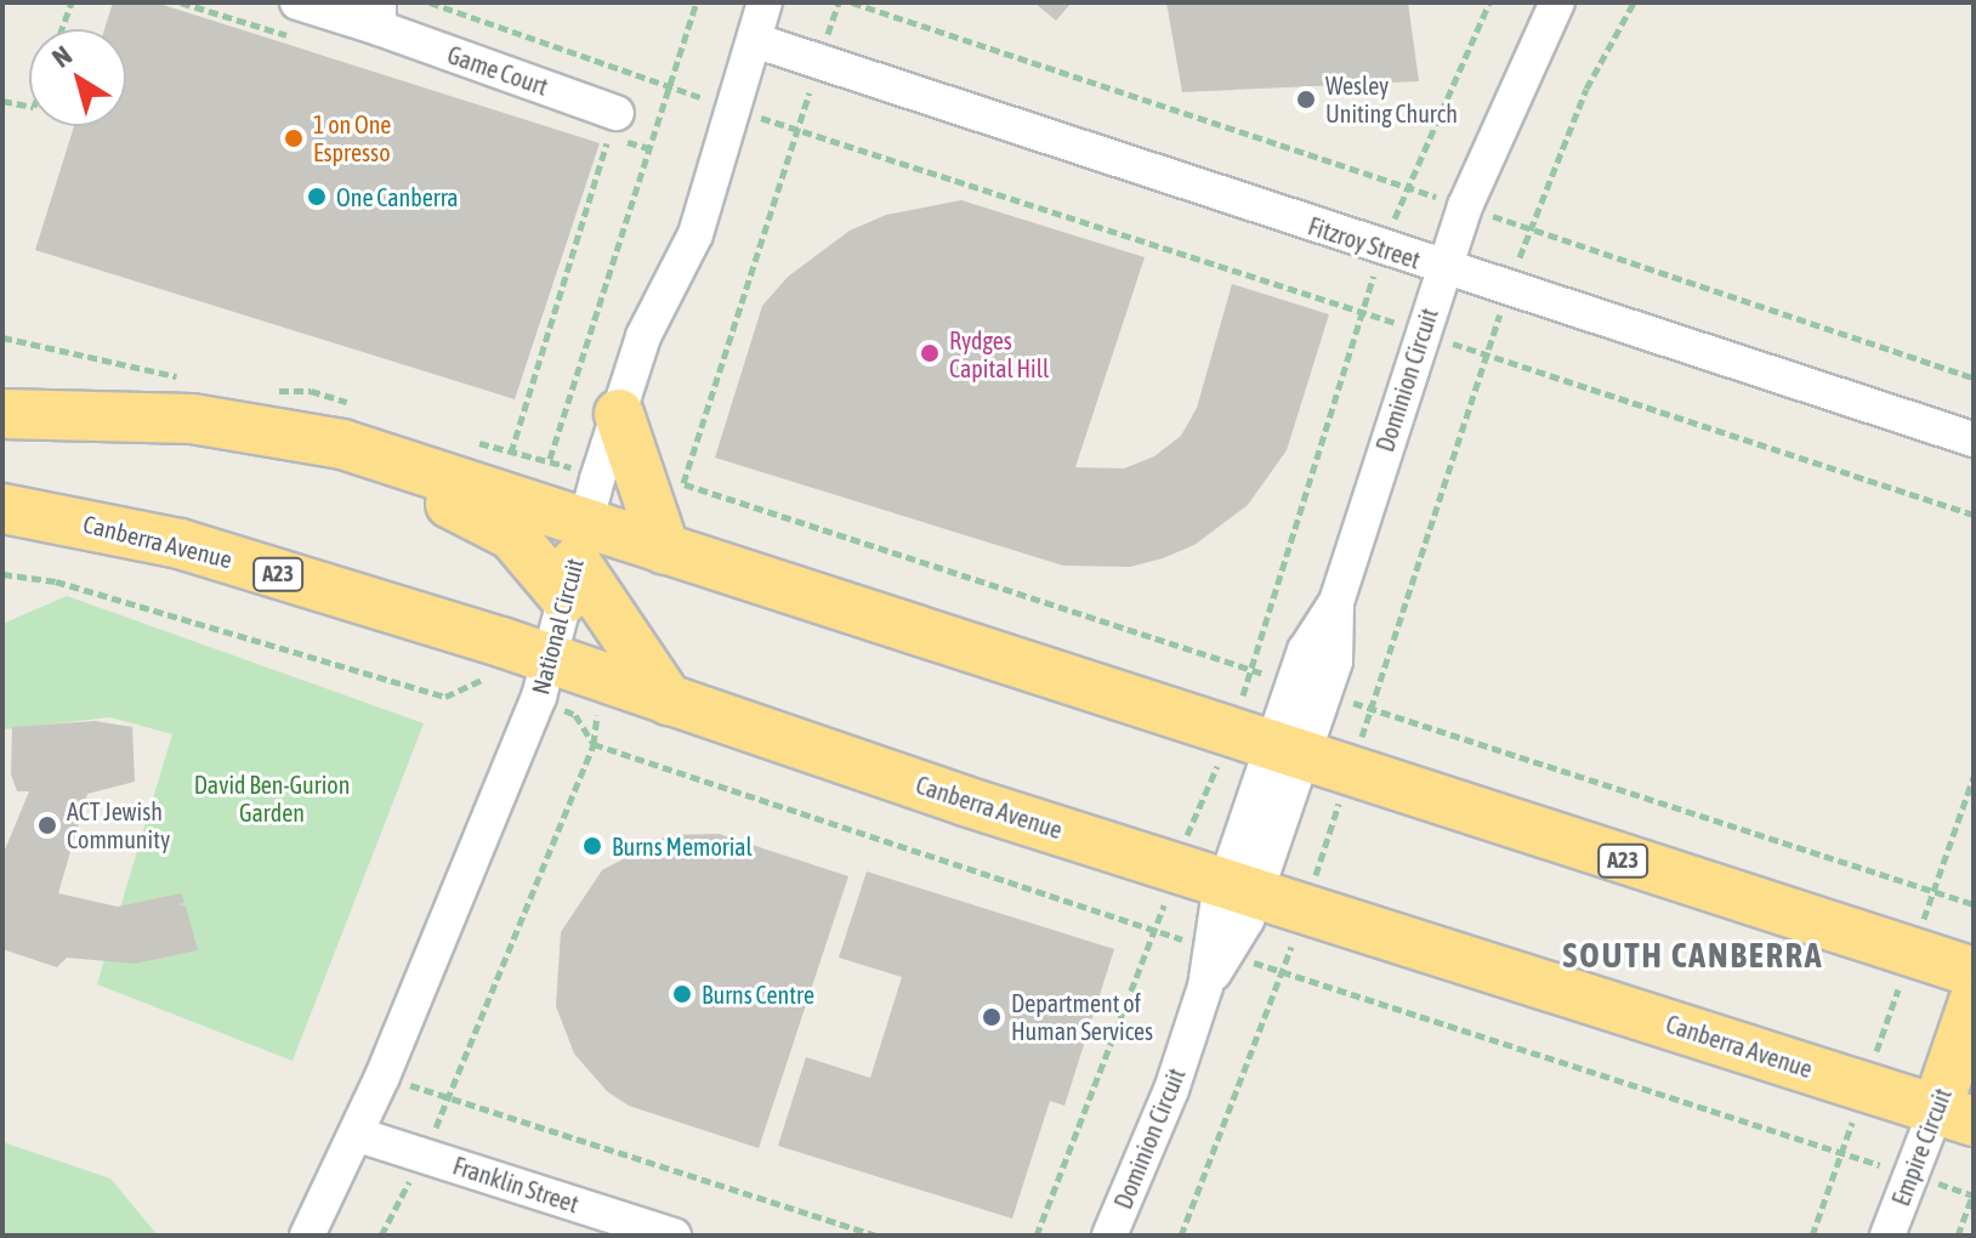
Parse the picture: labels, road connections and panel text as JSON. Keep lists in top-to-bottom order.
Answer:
{
  "streets": {
    "highway": ["Canberra Avenue", "A23", "Empire Circuit"],
    "street": [
      "Game Court",
      "Fitzroy Street",
      "Dominion Circuit",
      "National Circuit",
      "Franklin Street"
    ]
  },
  "crossings": [
    ["Fitzroy Street", "Dominion Circuit"],
    ["Fitzroy Street", "National Circuit"],
    ["Dominion Circuit", "Canberra Avenue"],
    ["Dominion Circuit", "A23"],
    ["Canberra Avenue", "National Circuit"],
    ["Canberra Avenue", "Empire Circuit"],
    ["A23", "National Circuit"],
    ["National Circuit", "Franklin Street"]
  ],
  "districts": ["SOUTH CANBERRA"],
  "parks": ["David Ben-Gurion Garden"],
  "places": [
    "Wesley Uniting Church",
    "1 on One Espresso",
    "One Canberra",
    "Rydges Capital Hill",
    "ACT Jewish Community",
    "Burns Memorial",
    "Burns Centre",
    "Department of Human Services"
  ],
  "north": "top left"
}
